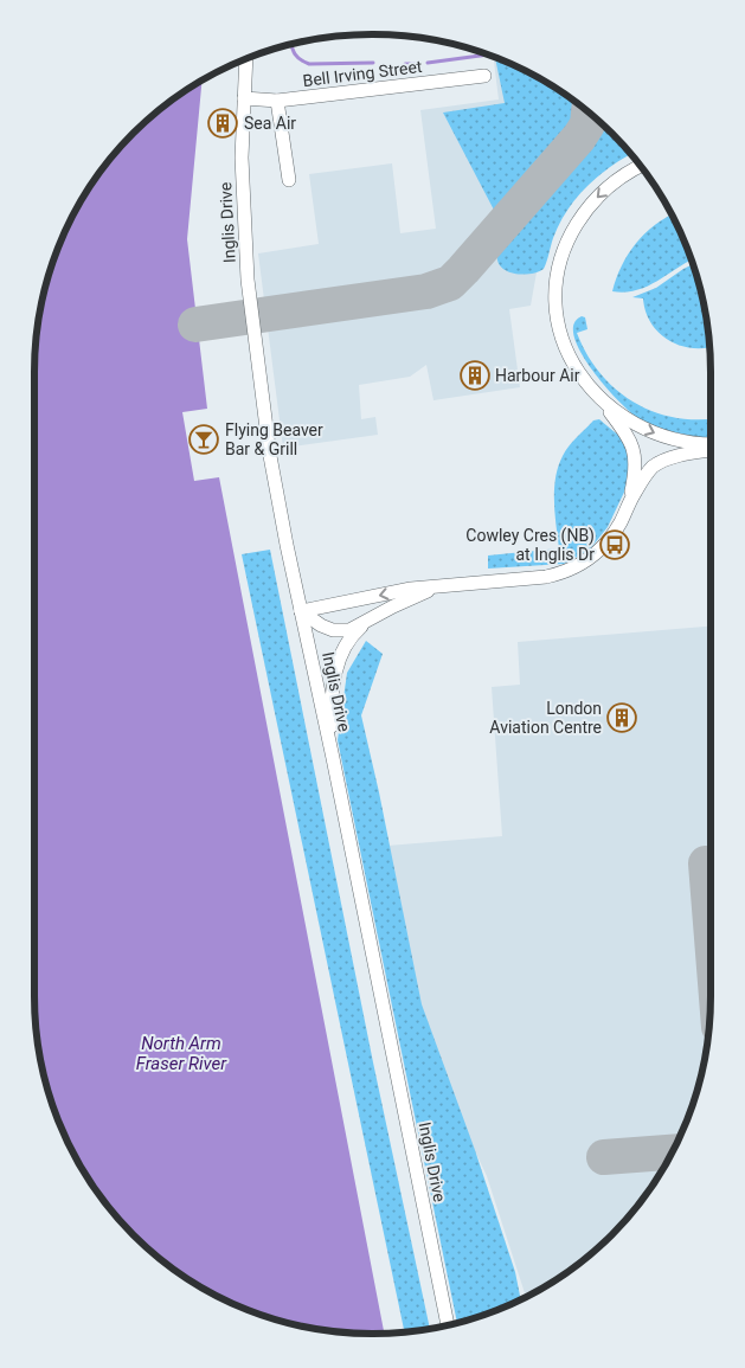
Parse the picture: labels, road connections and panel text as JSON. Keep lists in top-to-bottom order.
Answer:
{
  "streets": {
    "street": ["Bell Irving Street", "Inglis Drive"]
  },
  "crossings": [
    ["Bell Irving Street", "Inglis Drive"]
  ],
  "water": ["North Arm Fraser River"],
  "places": {
    "building": ["Sea Air", "Harbour Air", "London Aviation Centre"],
    "bar": ["Flying Beaver Bar & Grill"],
    "bus stop": ["Cowley Cres (NB) at Inglis Dr"]
  }
}
